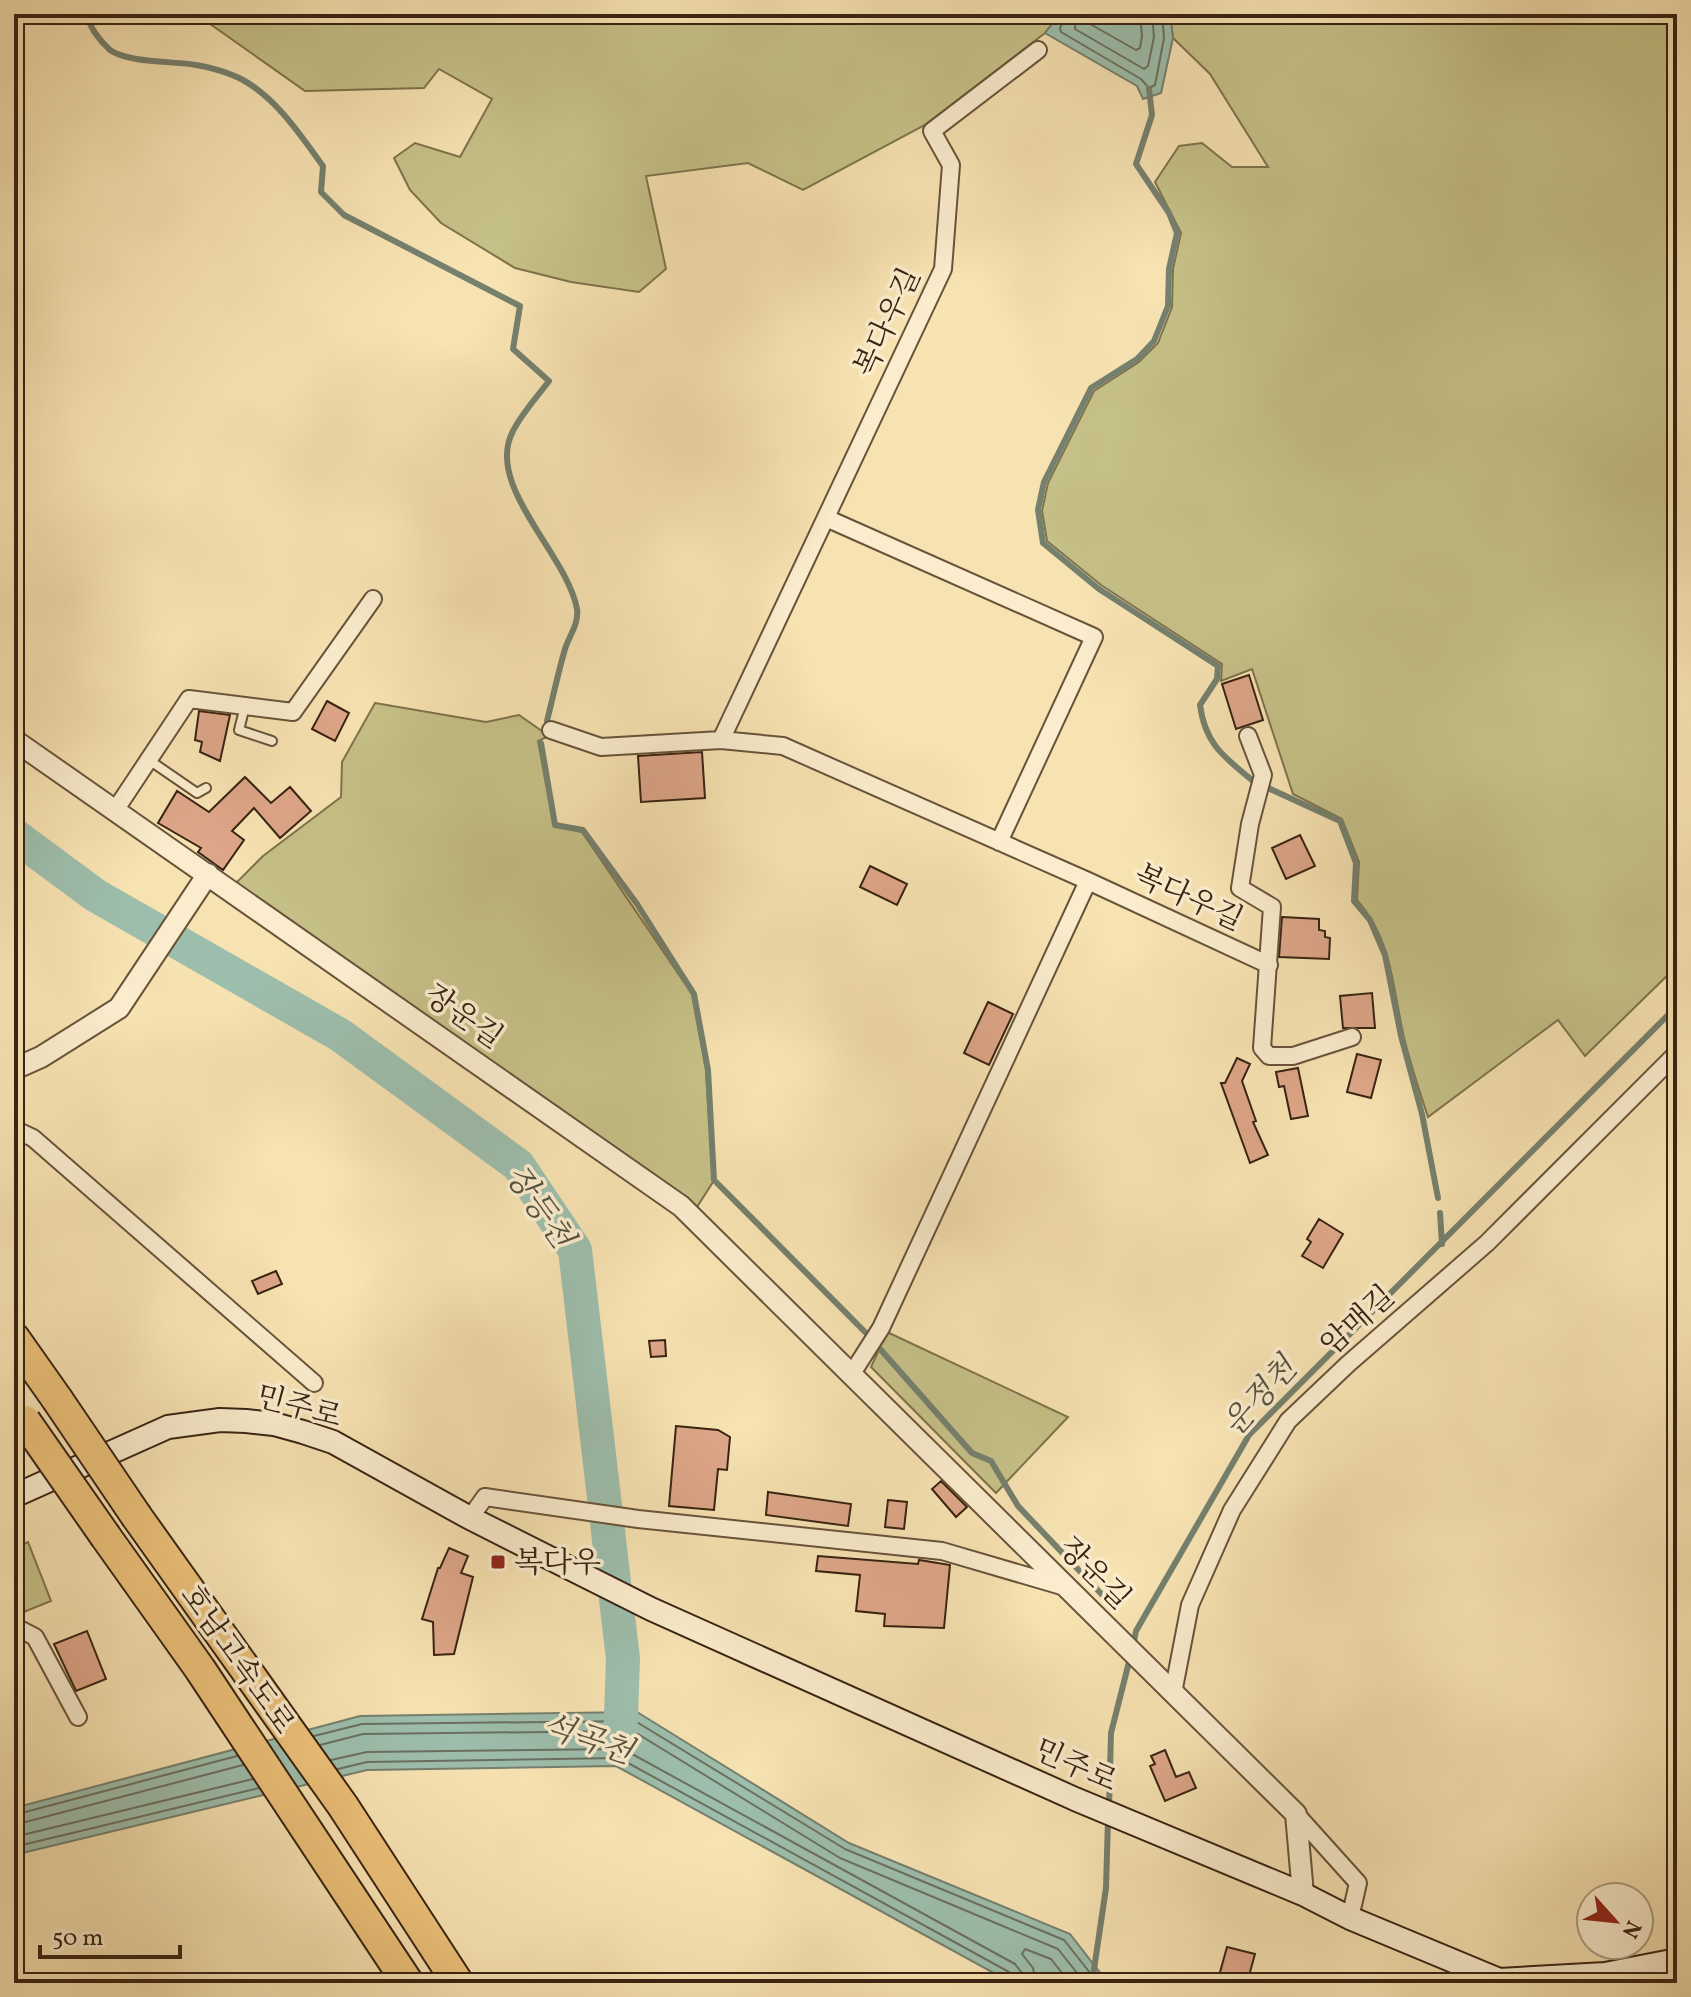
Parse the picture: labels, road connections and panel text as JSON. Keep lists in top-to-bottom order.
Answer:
{
  "streets": {
    "highway": ["호남고속도로"],
    "main road": ["민주로"],
    "street": ["복다우길", "장운길", "암매길"]
  },
  "crossings": [
    ["장운길", "암매길"],
    ["장운길", "민주로"]
  ],
  "water": ["장등천", "운정천", "석곡천"],
  "places": {
    "transit": ["복다우"]
  },
  "scale_bar": "50 m",
  "north": "bottom right"
}
